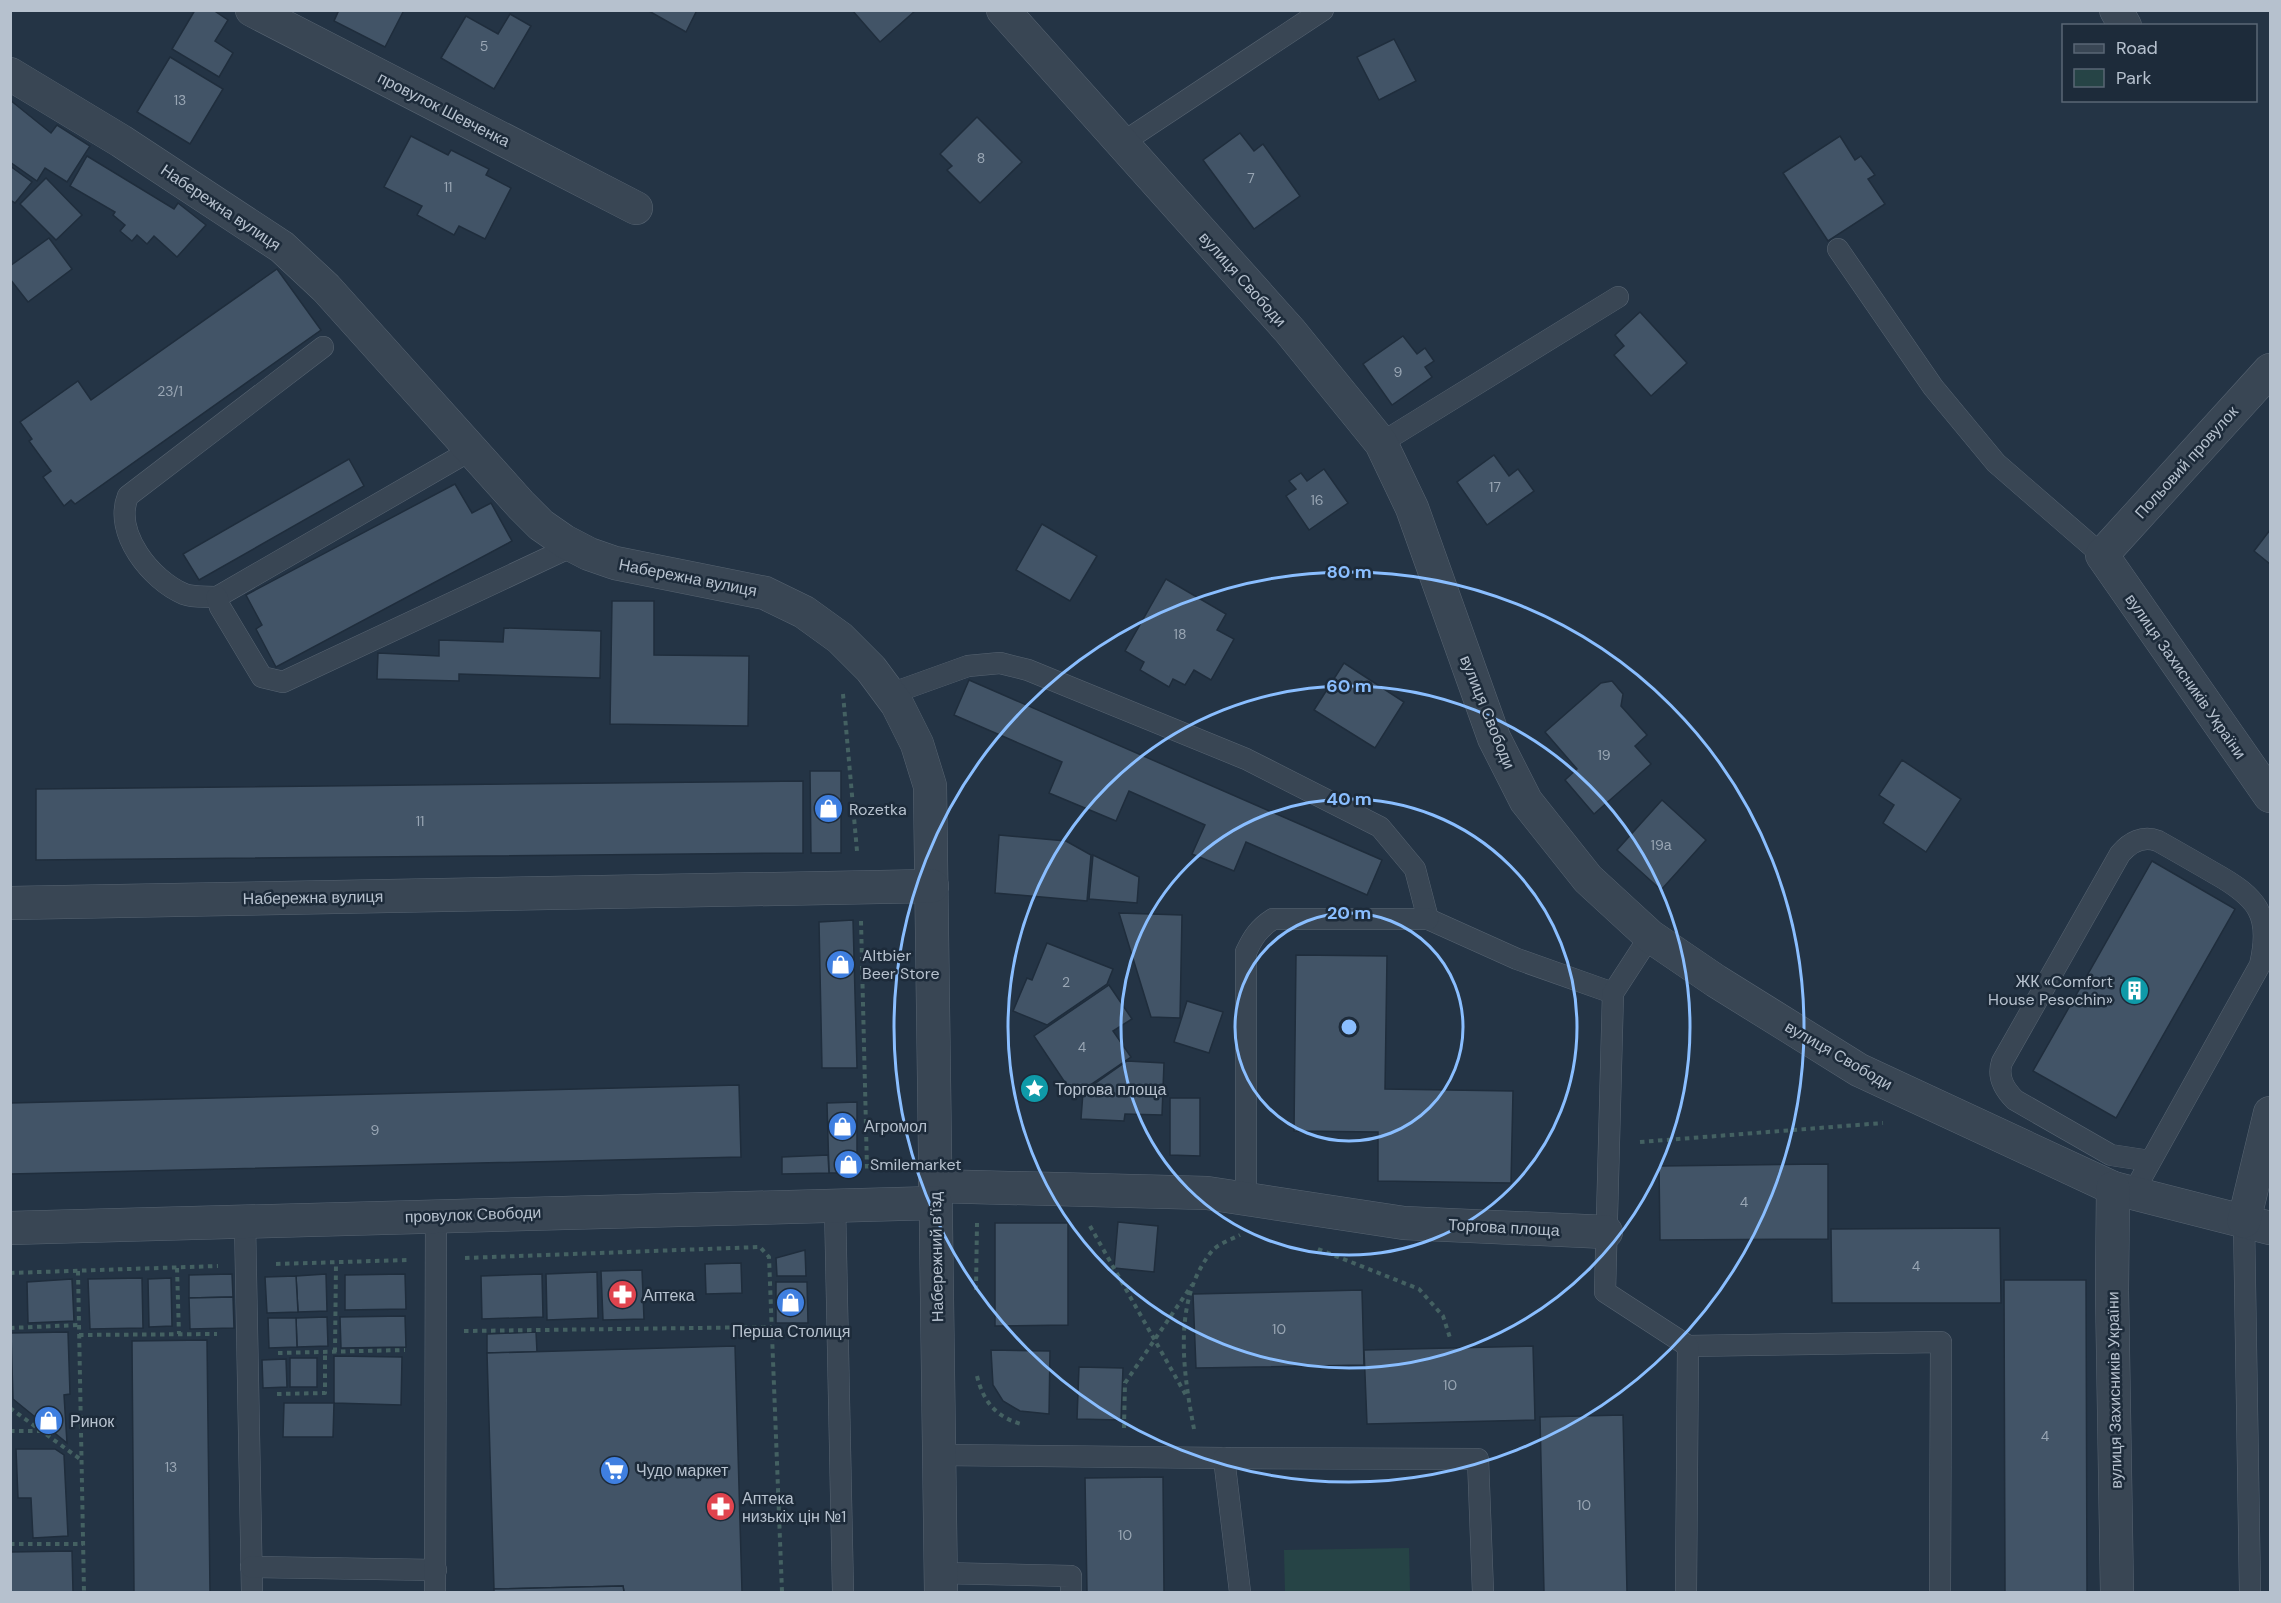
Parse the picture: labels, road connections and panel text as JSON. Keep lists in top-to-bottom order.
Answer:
{
  "streets": {
    "street": [
      "провулок Шевченка",
      "Набережна вулиця",
      "вулиця Свободи",
      "Польовий провулок",
      "вулиця Захисників України",
      "провулок Свободи",
      "Торгова площа",
      "Набережний в’їзд"
    ]
  },
  "crossings": [
    ["Набережна вулиця", "Набережний в’їзд"],
    ["вулиця Свободи", "вулиця Захисників України"],
    ["Польовий провулок", "вулиця Захисників України"],
    ["провулок Свободи", "Торгова площа"],
    ["провулок Свободи", "Набережний в’їзд"],
    ["Торгова площа", "Набережний в’їзд"]
  ],
  "places": {
    "shop": [
      "Rozetka",
      "Altbier Beer Store",
      "Агромол",
      "Smilemarket",
      "Перша Столиця",
      "Ринок"
    ],
    "building": ["ЖК «Comfort House Pesochin»"],
    "place": ["Торгова площа"],
    "pharmacy": ["Аптека", "Аптека низькіх цін №1"],
    "supermarket": ["Чудо маркет"]
  },
  "house_numbers": [
    "5",
    "13",
    "8",
    "7",
    "11",
    "9",
    "23/1",
    "17",
    "16",
    "18",
    "19",
    "11",
    "19а",
    "2",
    "4",
    "9",
    "4",
    "4",
    "10",
    "10",
    "4",
    "13",
    "10",
    "10"
  ],
  "legend": ["Road", "Park"],
  "rings": [
    "80 m",
    "60 m",
    "40 m",
    "20 m"
  ]
}
